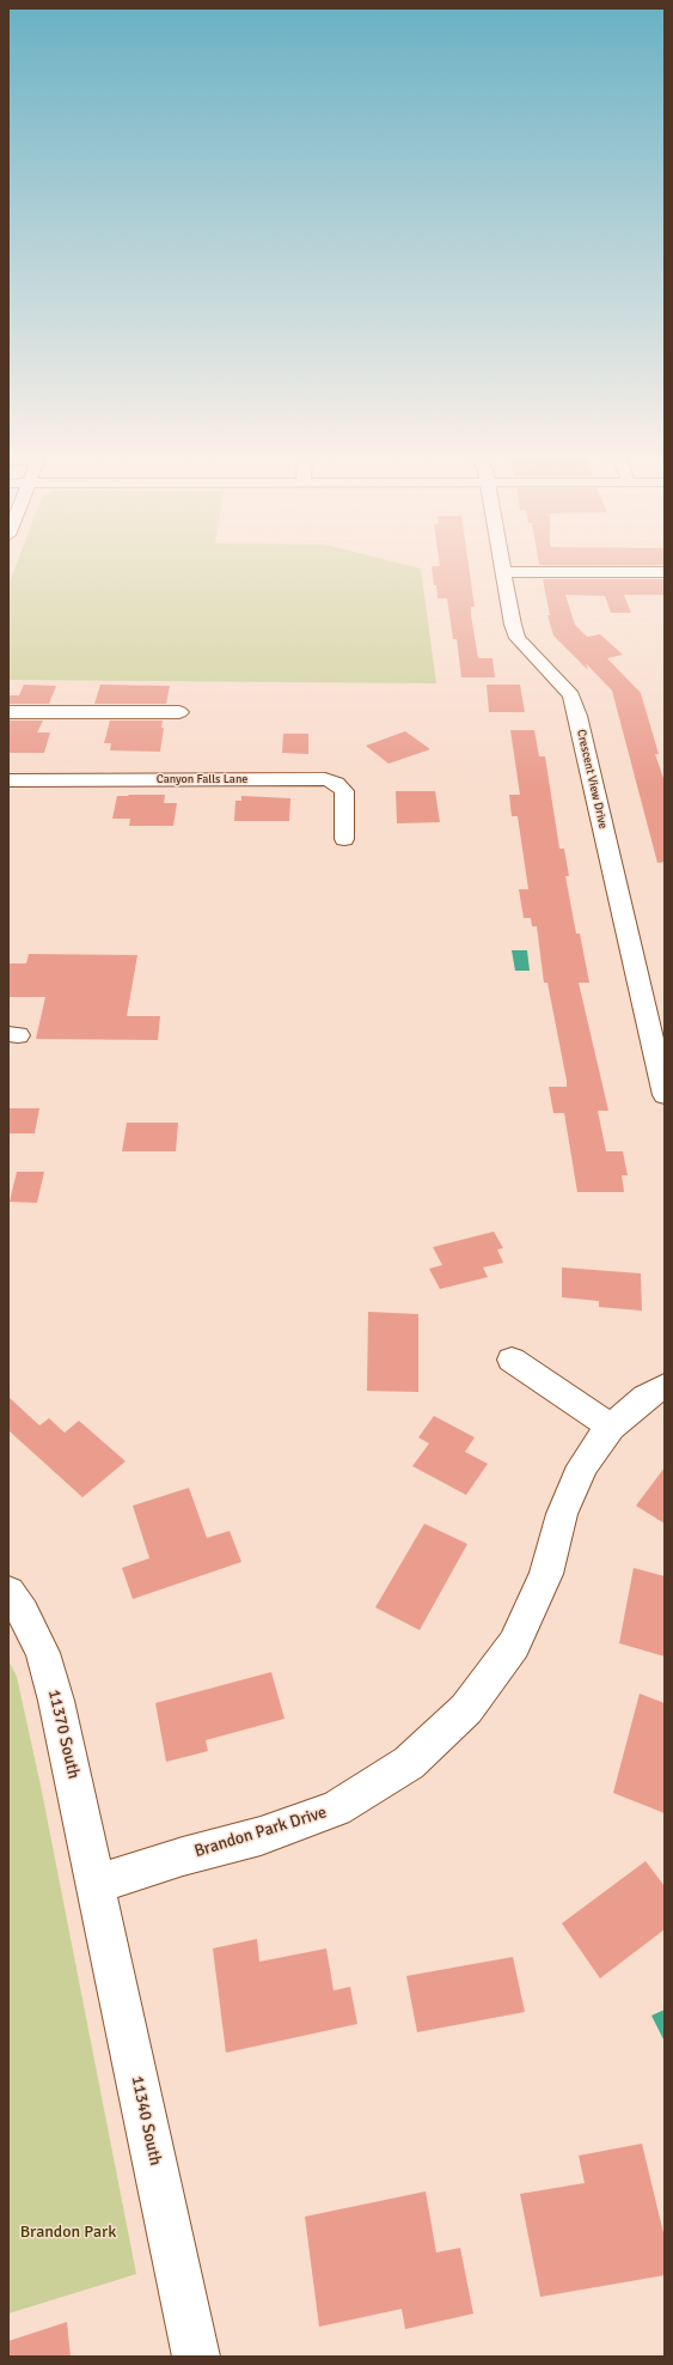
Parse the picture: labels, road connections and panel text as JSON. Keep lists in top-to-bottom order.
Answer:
{
  "streets": {
    "street": [
      "Canyon Falls Lane",
      "Crescent View Drive",
      "11370 South",
      "Brandon Park Drive",
      "11340 South"
    ]
  },
  "crossings": [
    ["11370 South", "Brandon Park Drive"],
    ["11370 South", "11340 South"],
    ["Brandon Park Drive", "11340 South"]
  ],
  "parks": ["Brandon Park"]
}
